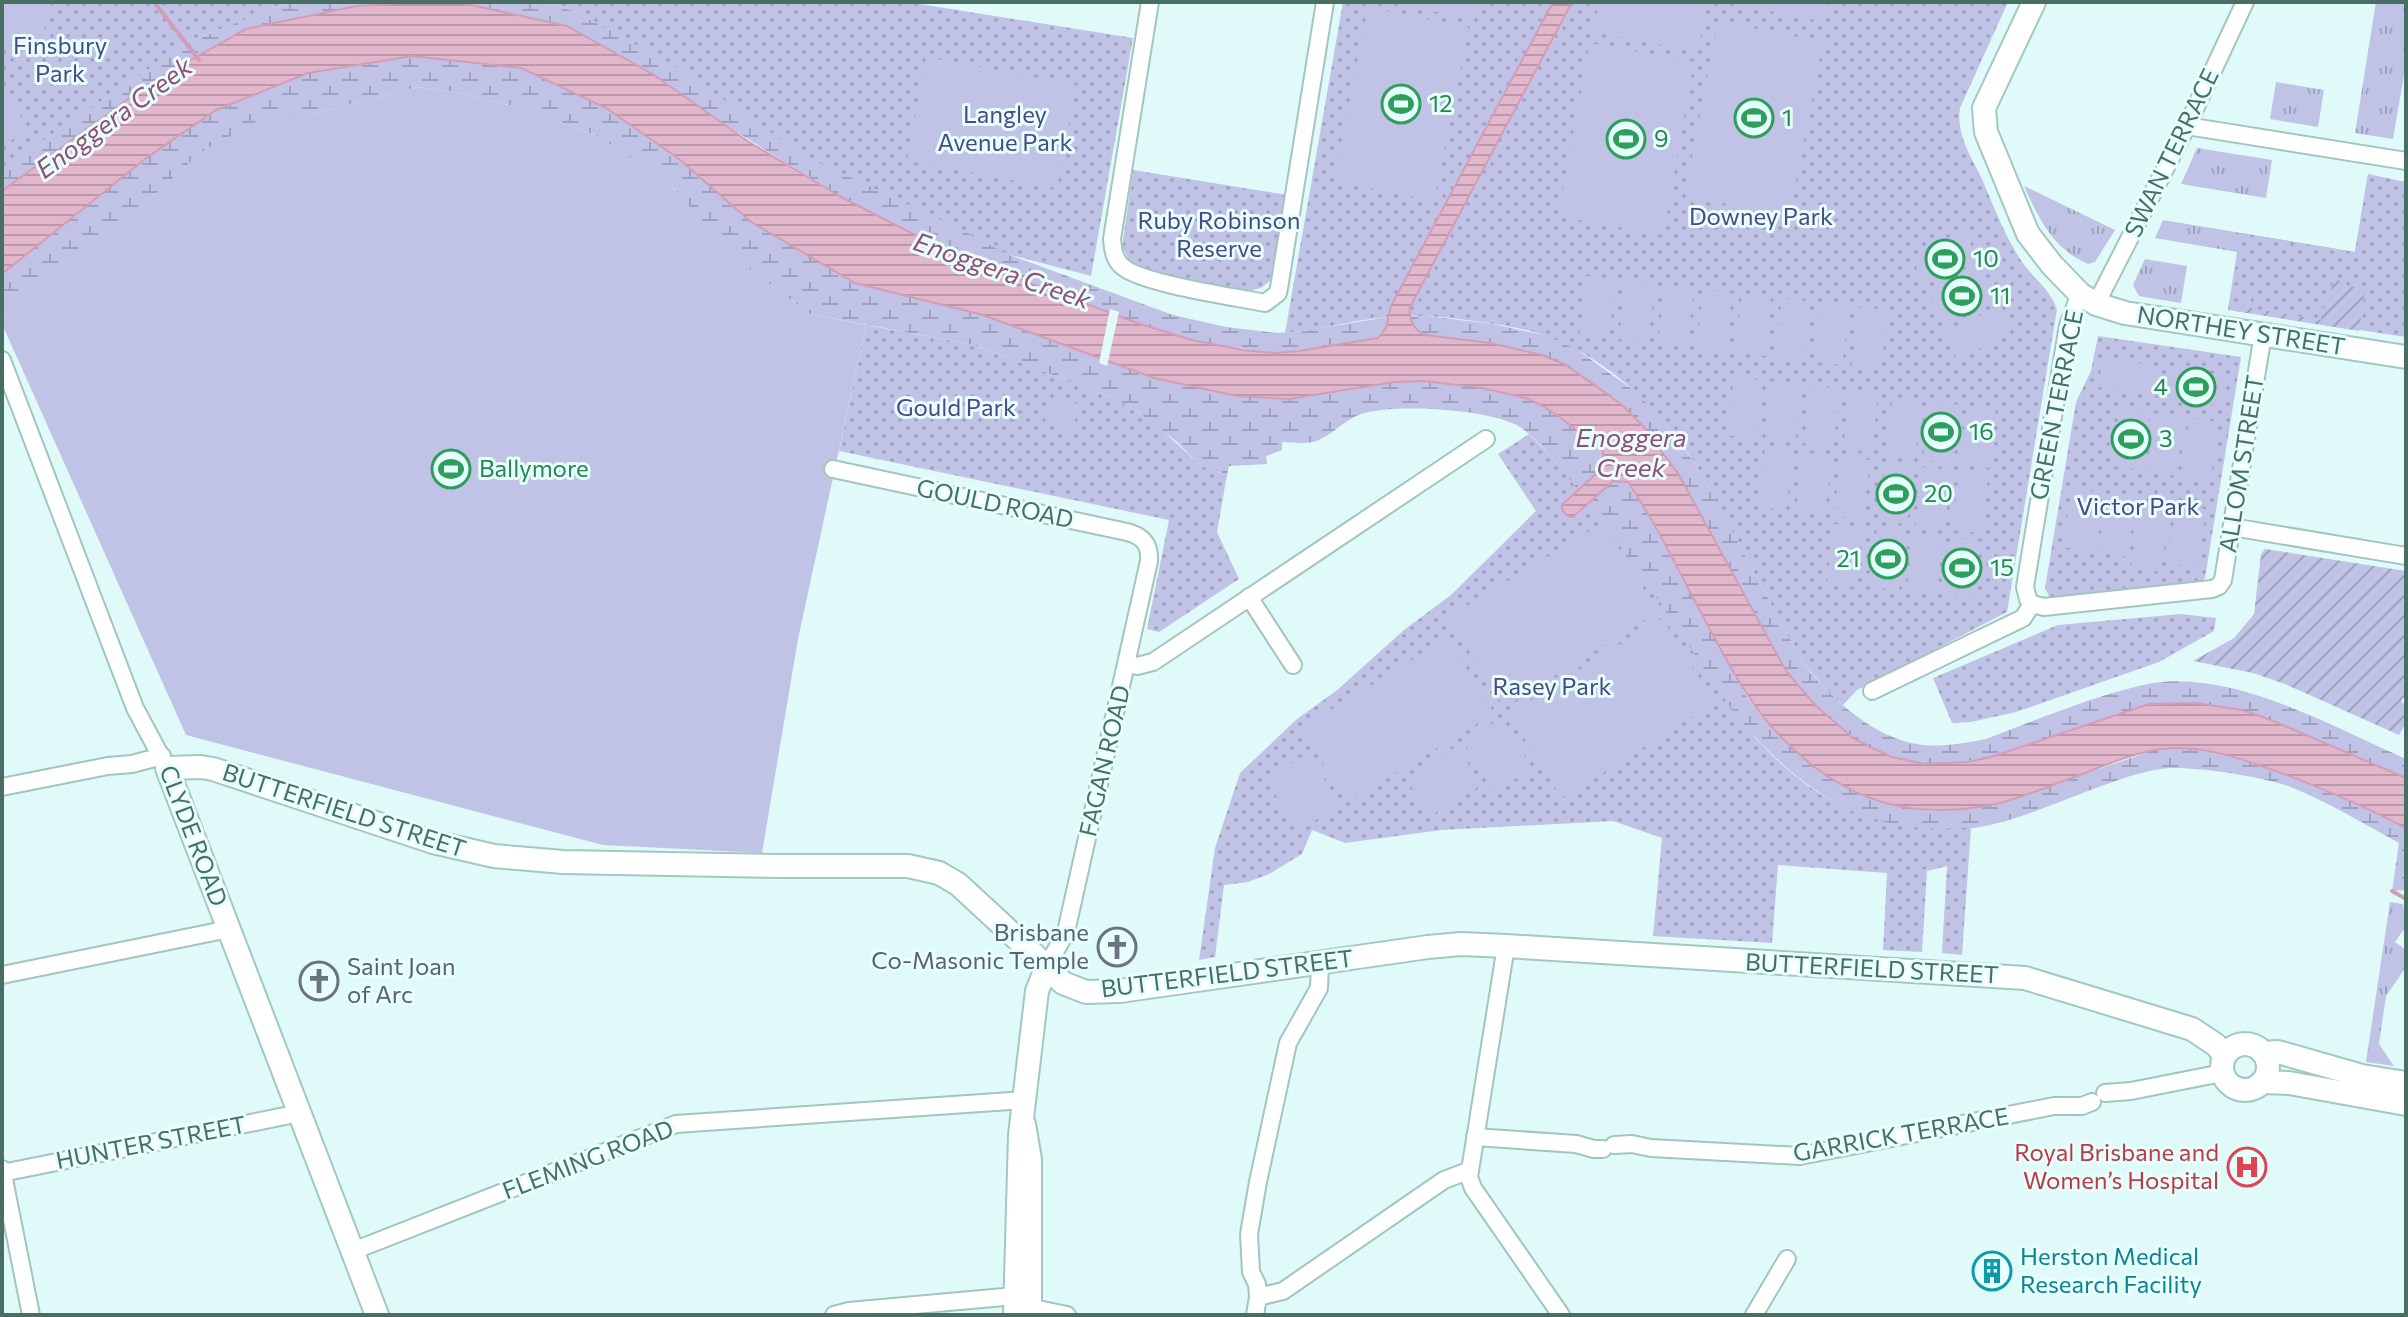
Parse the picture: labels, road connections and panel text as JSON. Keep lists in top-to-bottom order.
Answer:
{
  "streets": {
    "street": [
      "SWAN TERRACE",
      "NORTHEY STREET",
      "GREEN TERRACE",
      "ALLOM STREET",
      "GOULD ROAD",
      "FAGAN ROAD",
      "BUTTERFIELD STREET",
      "CLYDE ROAD",
      "GARRICK TERRACE",
      "HUNTER STREET",
      "FLEMING ROAD"
    ]
  },
  "crossings": [
    ["SWAN TERRACE", "NORTHEY STREET"],
    ["SWAN TERRACE", "GREEN TERRACE"],
    ["NORTHEY STREET", "GREEN TERRACE"],
    ["NORTHEY STREET", "ALLOM STREET"],
    ["GREEN TERRACE", "ALLOM STREET"],
    ["GOULD ROAD", "FAGAN ROAD"],
    ["FAGAN ROAD", "BUTTERFIELD STREET"],
    ["BUTTERFIELD STREET", "CLYDE ROAD"],
    ["BUTTERFIELD STREET", "GARRICK TERRACE"],
    ["CLYDE ROAD", "HUNTER STREET"],
    ["CLYDE ROAD", "FLEMING ROAD"]
  ],
  "water": ["Enoggera Creek"],
  "parks": [
    "Finsbury Park",
    "Langley Avenue Park",
    "Downey Park",
    "Ruby Robinson Reserve",
    "Gould Park",
    "Victor Park",
    "Rasey Park"
  ],
  "places": {
    "sports": [
      "12",
      "1",
      "9",
      "10",
      "11",
      "4",
      "16",
      "3",
      "Ballymore",
      "20",
      "21",
      "15"
    ],
    "church": ["Brisbane Co-Masonic Temple", "Saint Joan of Arc"],
    "hospital": ["Royal Brisbane and Women’s Hospital"],
    "building": ["Herston Medical Research Facility"]
  }
}
